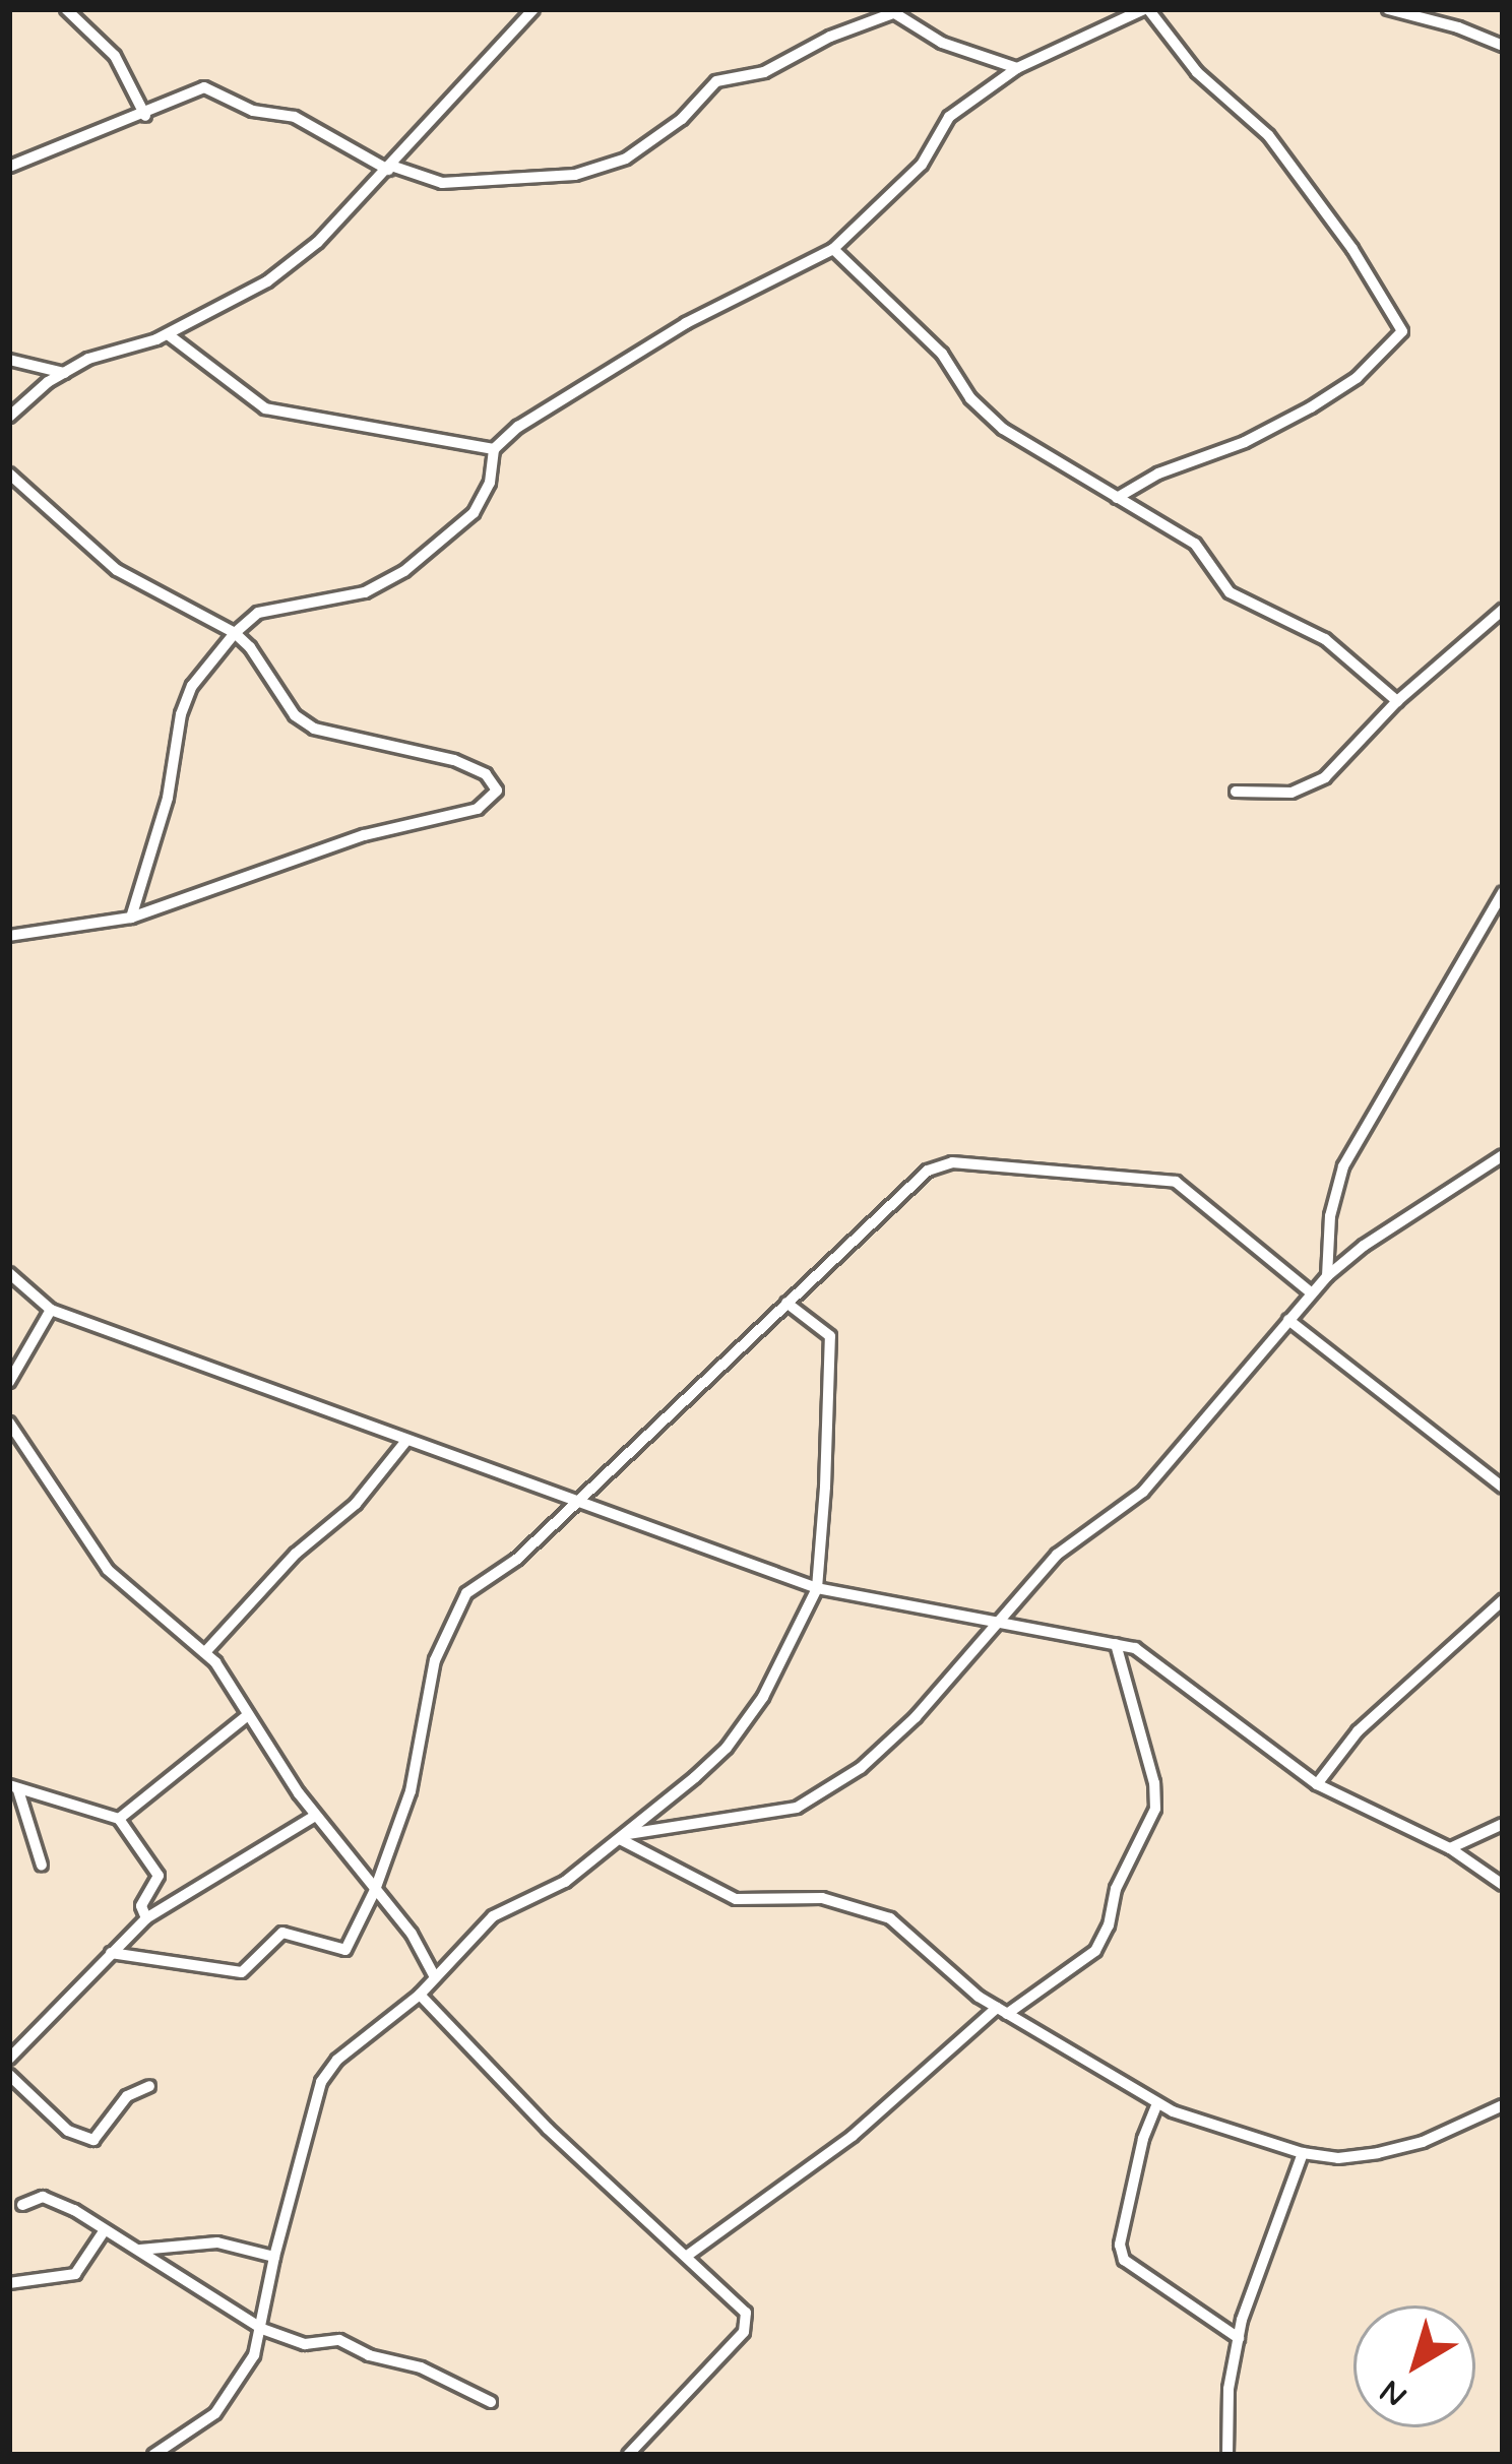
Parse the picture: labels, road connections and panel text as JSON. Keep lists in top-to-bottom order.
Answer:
{
  "north": "bottom left"
}
